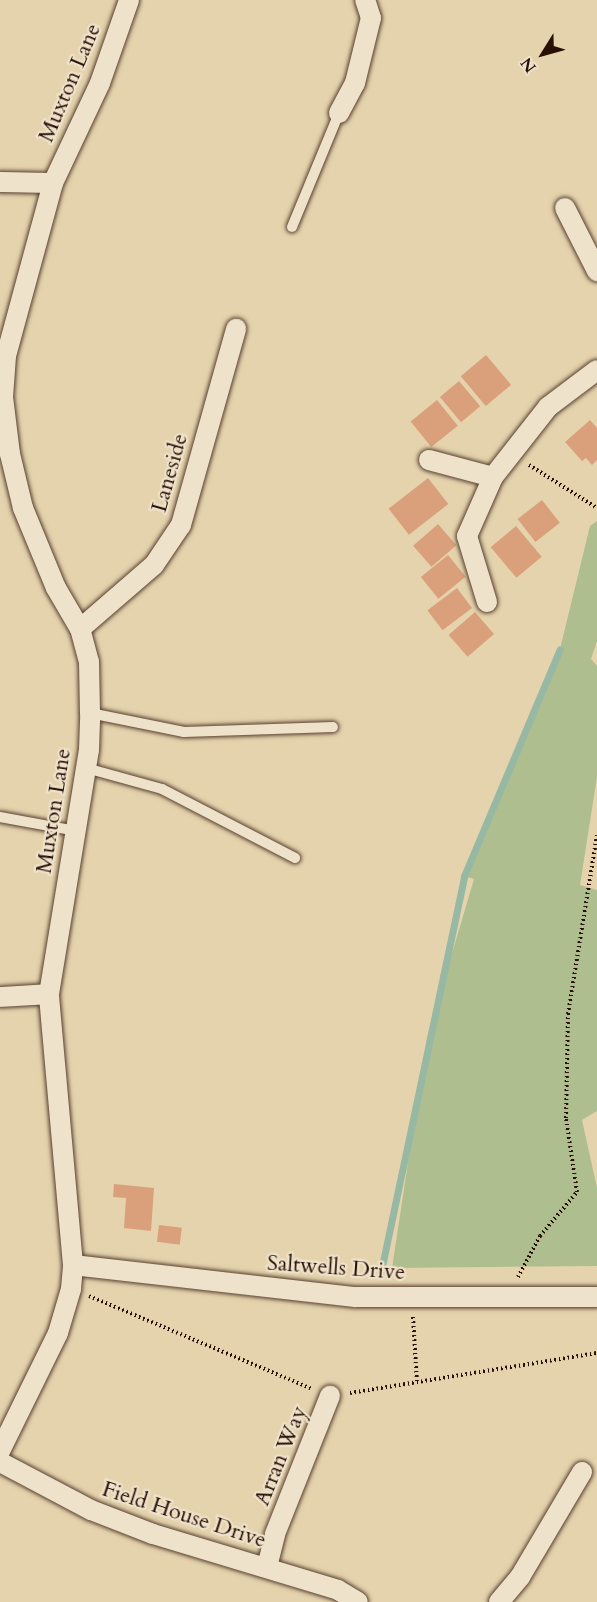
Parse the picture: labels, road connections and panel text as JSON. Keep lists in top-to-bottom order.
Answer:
{
  "streets": {
    "street": [
      "Muxton Lane",
      "Laneside",
      "Saltwells Drive",
      "Arran Way",
      "Field House Drive"
    ]
  },
  "crossings": [
    ["Muxton Lane", "Laneside"],
    ["Muxton Lane", "Saltwells Drive"],
    ["Arran Way", "Field House Drive"]
  ],
  "north": "bottom left"
}
